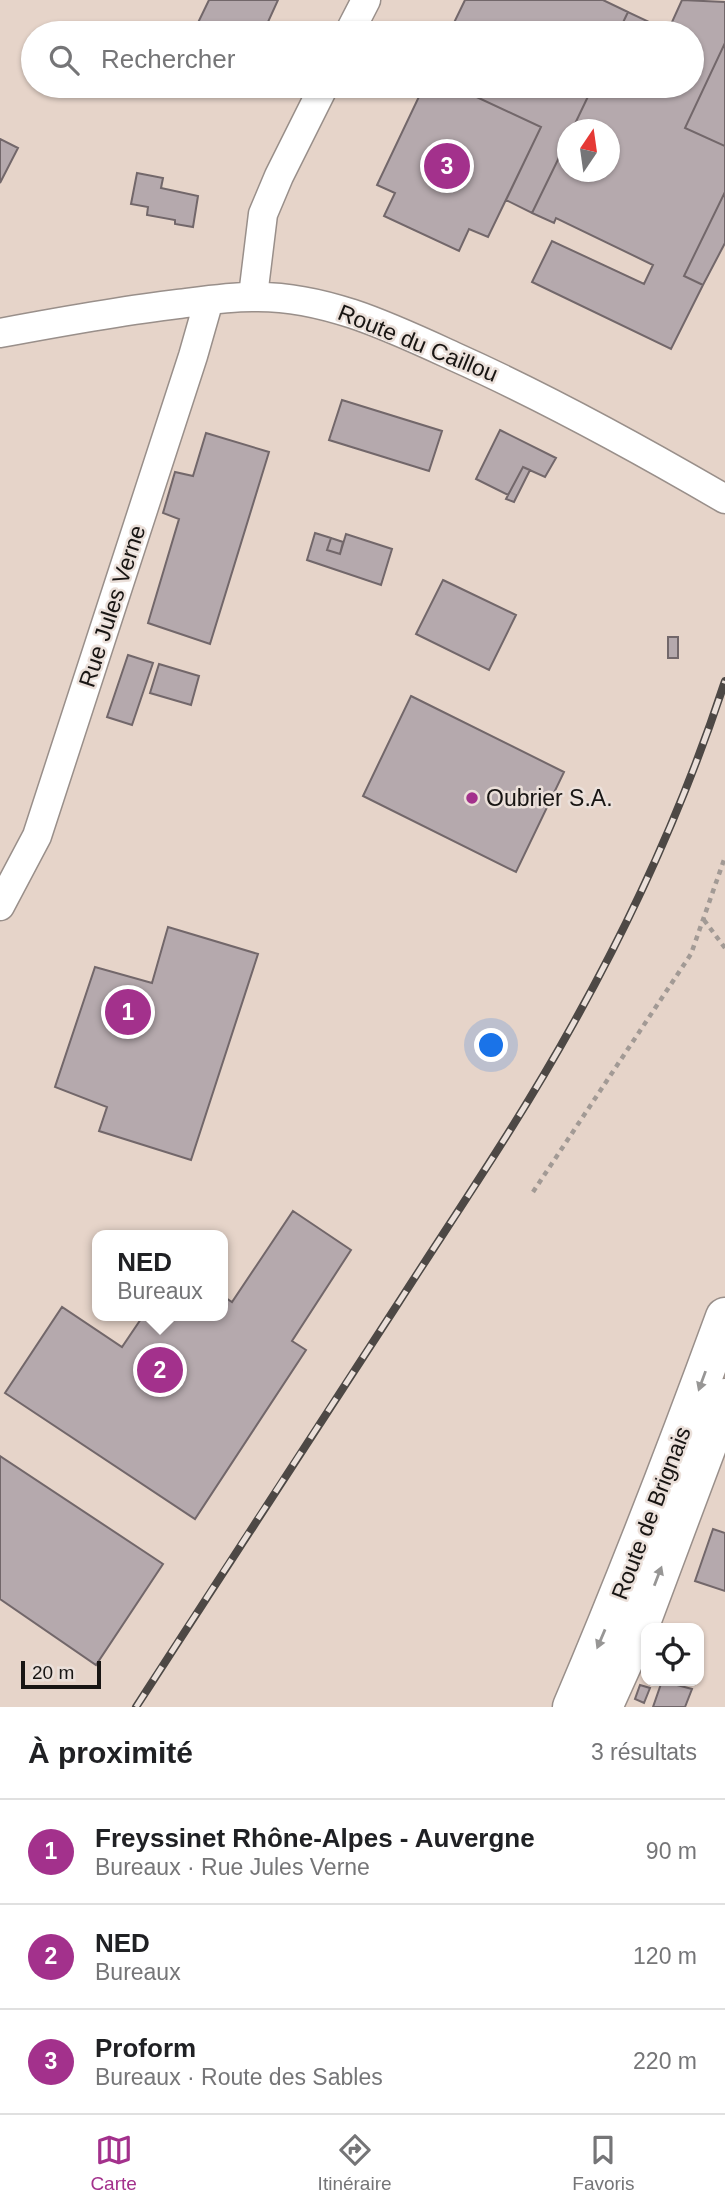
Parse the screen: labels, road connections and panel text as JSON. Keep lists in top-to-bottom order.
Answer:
{
  "streets": {
    "main road": ["Route de Brignais"],
    "street": ["Route du Caillou", "Rue Jules Verne"]
  },
  "crossings": [
    ["Route du Caillou", "Rue Jules Verne"]
  ],
  "places": ["Oubrier S.A."],
  "scale_bar": "20 m",
  "north": "top",
  "page": {
    "search": "Rechercher",
    "pins": ["3", "1", "2"],
    "popup": ["NED", "Bureaux"],
    "scale": "20 m",
    "heading": ["À proximité", "3 résultats"],
    "list": [
      {
        "mark": "1",
        "name": "Freyssinet Rhône-Alpes - Auvergne",
        "note": "Bureaux · Rue Jules Verne",
        "value": "90 m"
      },
      {
        "mark": "2",
        "name": "NED",
        "note": "Bureaux",
        "value": "120 m"
      },
      {
        "mark": "3",
        "name": "Proform",
        "note": "Bureaux · Route des Sables",
        "value": "220 m"
      }
    ],
    "nav": ["Carte", "Itinéraire", "Favoris"]
  }
}
